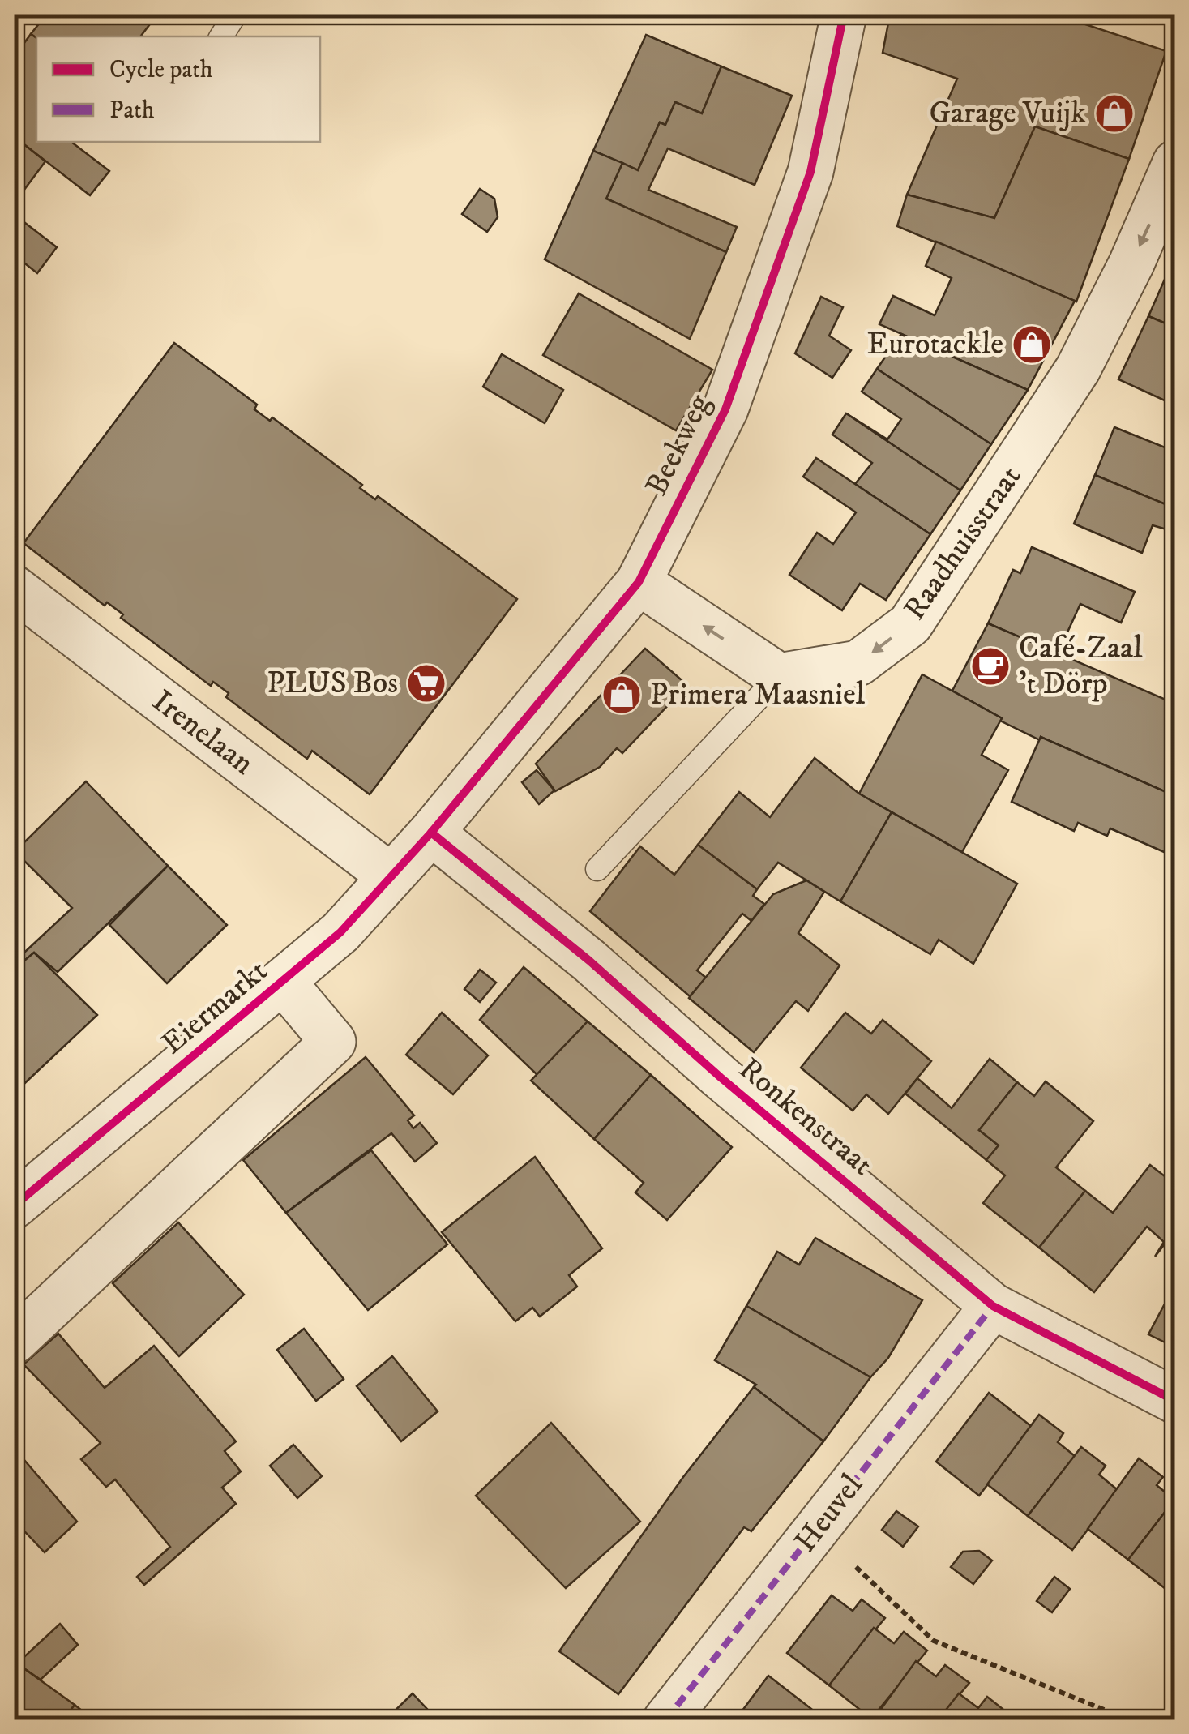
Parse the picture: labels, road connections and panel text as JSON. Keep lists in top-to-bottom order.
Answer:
{
  "streets": {
    "street": [
      "Beekweg",
      "Raadhuisstraat",
      "Irenelaan",
      "Eiermarkt",
      "Ronkenstraat",
      "Heuvel"
    ]
  },
  "crossings": [
    ["Beekweg", "Eiermarkt"],
    ["Beekweg", "Ronkenstraat"],
    ["Irenelaan", "Eiermarkt"],
    ["Eiermarkt", "Ronkenstraat"],
    ["Ronkenstraat", "Heuvel"]
  ],
  "one_way": ["Raadhuisstraat"],
  "places": {
    "shop": ["Garage Vuijk", "Eurotackle", "Primera Maasniel"],
    "cafe": ["Café-Zaal 't Dörp"],
    "supermarket": ["PLUS Bos"]
  },
  "legend": ["Cycle path", "Path"]
}
